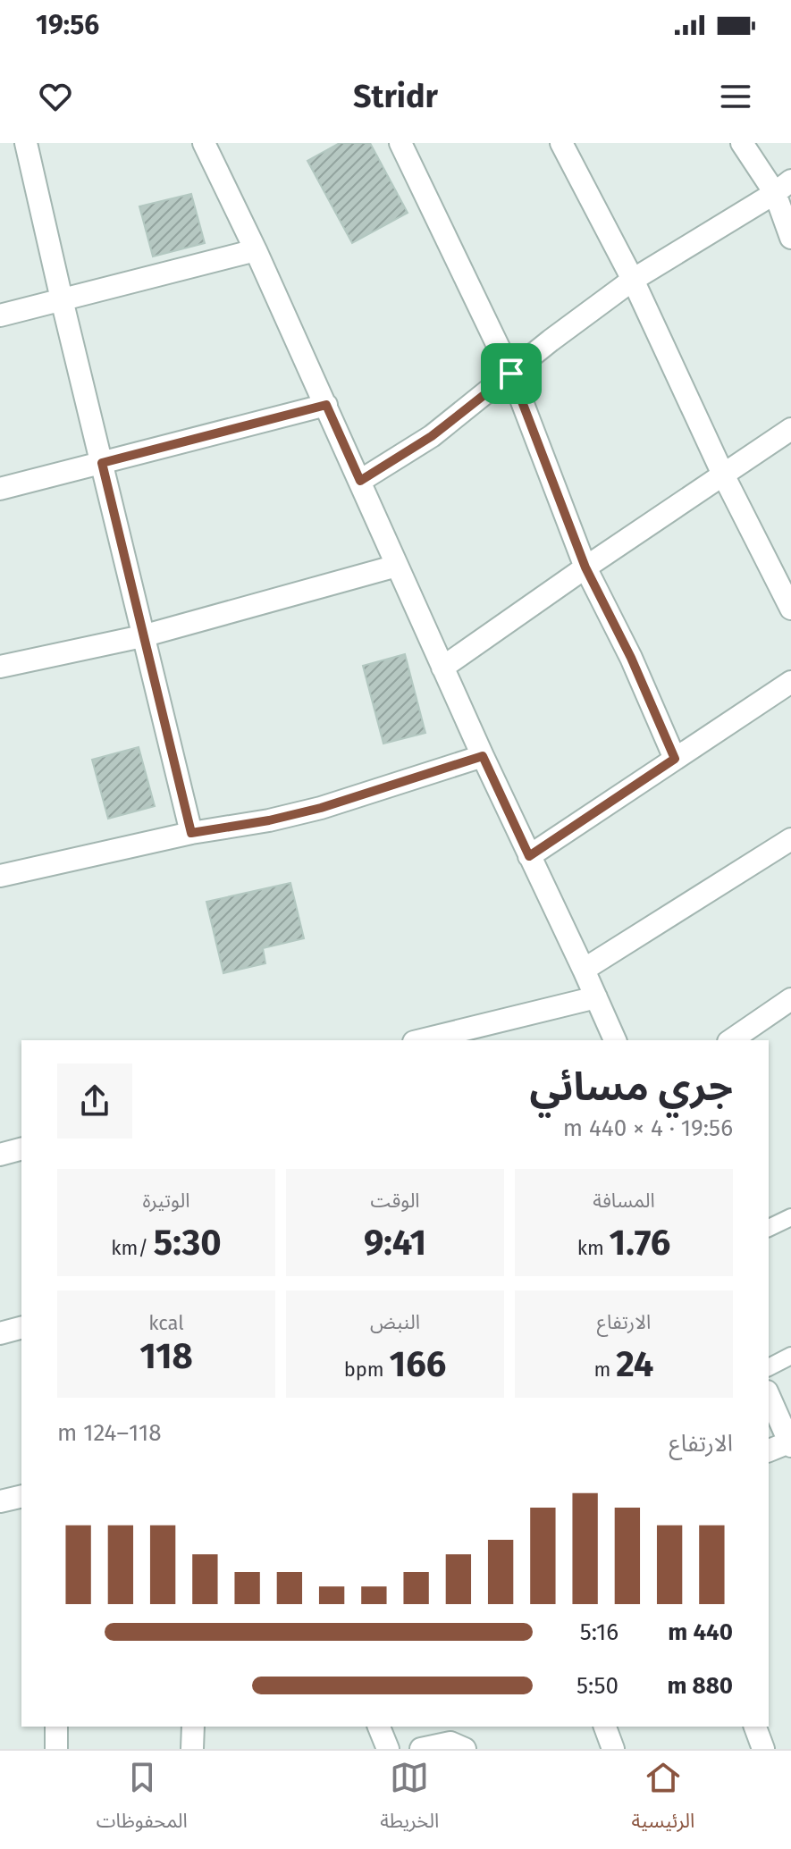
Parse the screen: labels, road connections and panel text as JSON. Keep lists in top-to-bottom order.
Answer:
{
  "page": {
    "status": "19:56",
    "header": "Stridr",
    "heading": ["جري مسائي", "19:56 · 4 × 440 m"],
    "stats": [
      ["المسافة", "1.76 km"],
      ["الوقت", "9:41"],
      ["الوتيرة", "5:30 /km"],
      ["الارتفاع", "24 m"],
      ["النبض", "166 bpm"],
      ["kcal", "118"]
    ],
    "chart": ["الارتفاع", "118–124 m"],
    "list": [
      {
        "name": "440 m",
        "note": "5:16"
      },
      {
        "name": "880 m",
        "note": "5:50"
      }
    ],
    "tabs": ["الرئيسية", "الخريطة", "المحفوظات"]
  }
}
